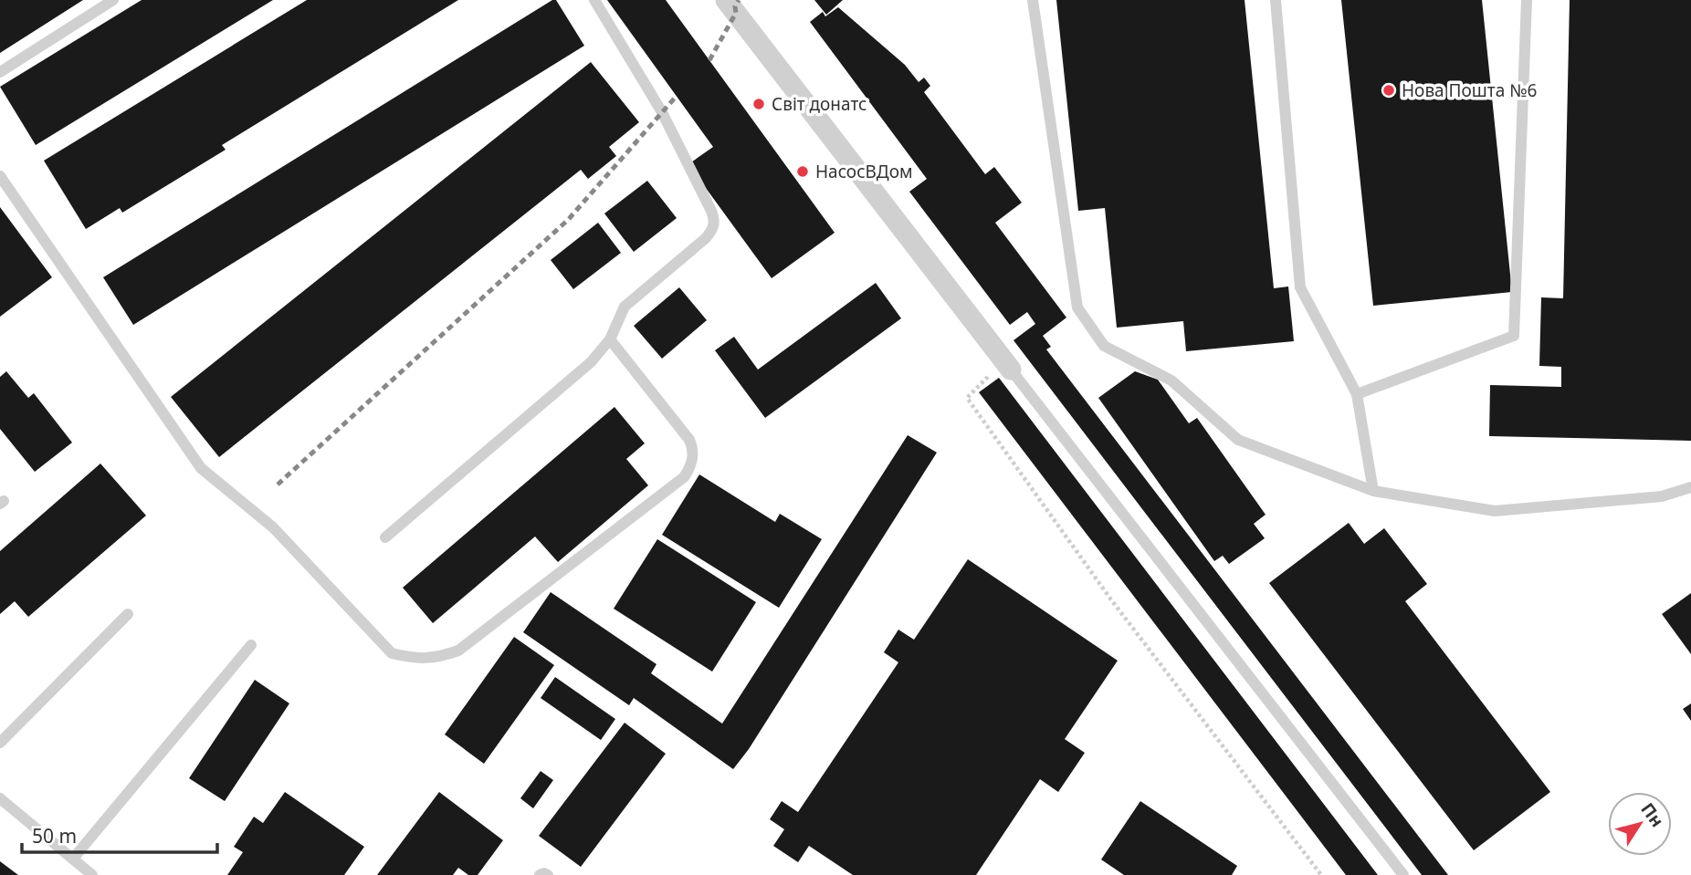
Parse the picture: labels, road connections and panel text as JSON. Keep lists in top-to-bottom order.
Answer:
{
  "places": ["Нова Пошта №6", "Світ донатс", "НасосВДом"],
  "scale_bar": "50 m",
  "north": "top right"
}
